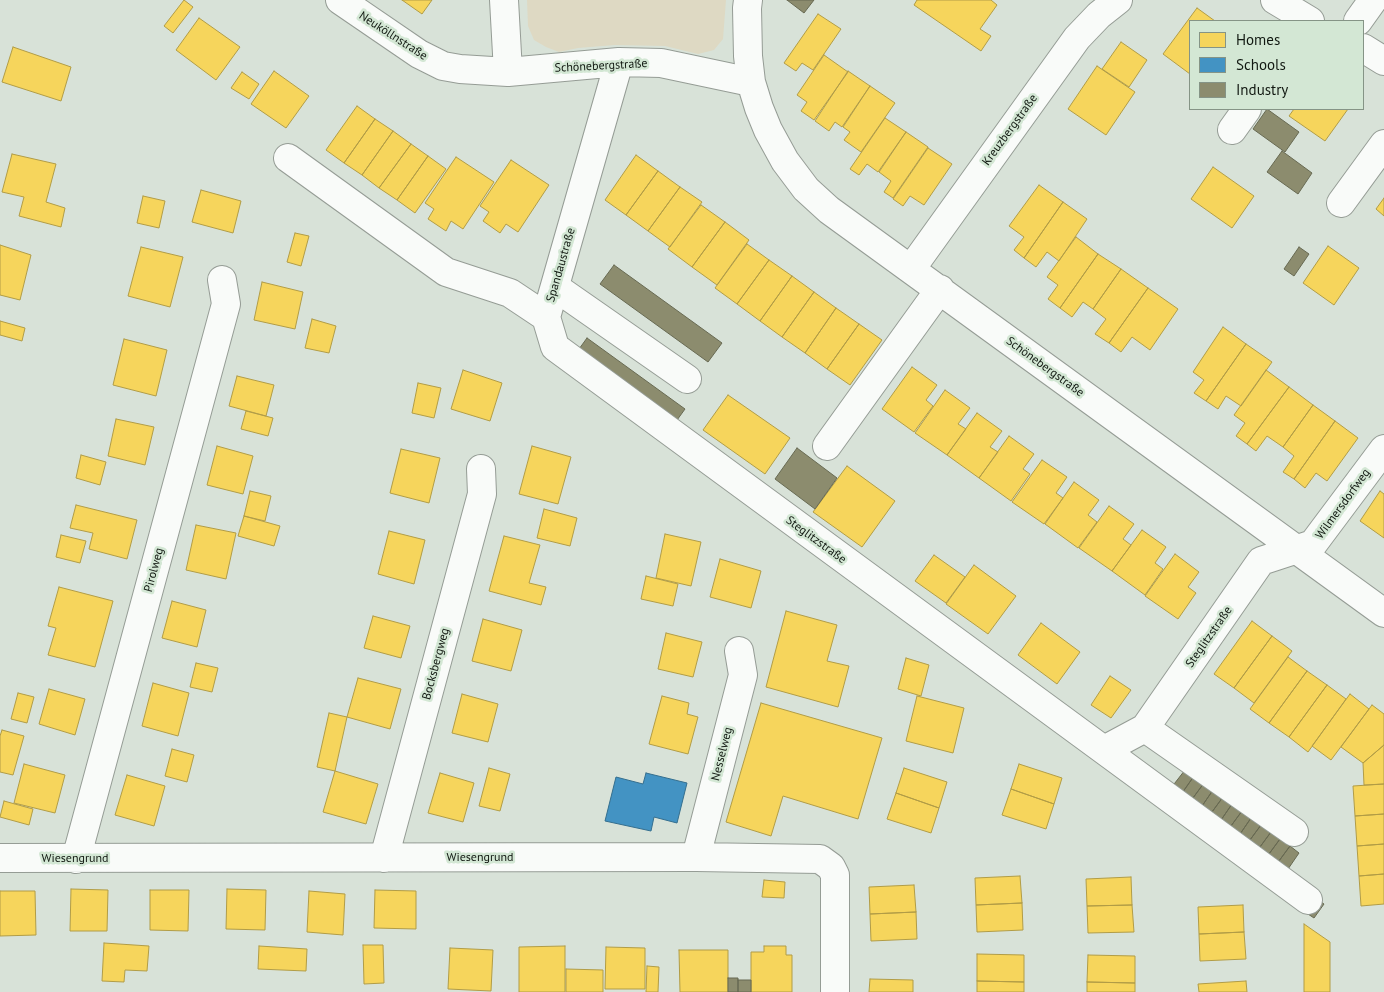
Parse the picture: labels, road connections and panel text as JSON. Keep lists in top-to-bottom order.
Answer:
{
  "streets": {
    "street": [
      "Neuköllnstraße",
      "Schönebergstraße",
      "Kreuzbergstraße",
      "Spandaustraße",
      "Wilmersdorfweg",
      "Steglitzstraße",
      "Pirolweg",
      "Bocksbergweg",
      "Nesselweg",
      "Wiesengrund"
    ]
  },
  "crossings": [
    ["Neuköllnstraße", "Schönebergstraße"],
    ["Schönebergstraße", "Kreuzbergstraße"],
    ["Schönebergstraße", "Spandaustraße"],
    ["Schönebergstraße", "Wilmersdorfweg"],
    ["Schönebergstraße", "Steglitzstraße"],
    ["Spandaustraße", "Steglitzstraße"],
    ["Wilmersdorfweg", "Steglitzstraße"],
    ["Pirolweg", "Wiesengrund"],
    ["Bocksbergweg", "Wiesengrund"],
    ["Nesselweg", "Wiesengrund"]
  ],
  "legend": ["Homes", "Schools", "Industry"]
}
